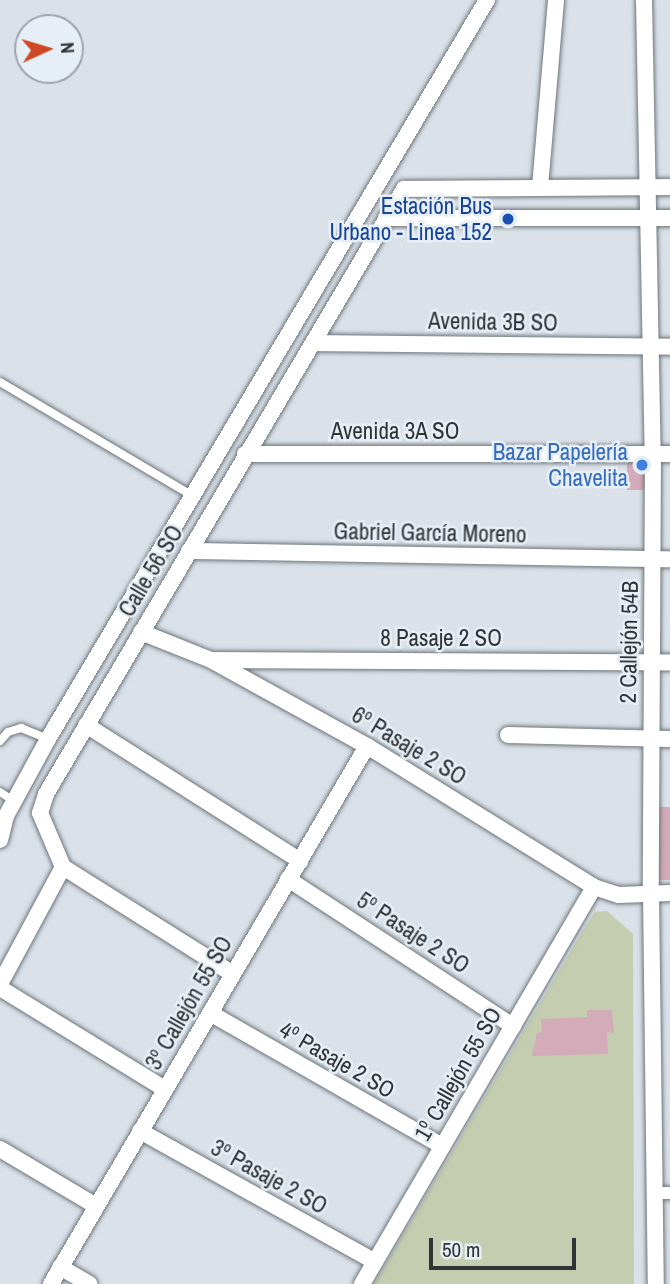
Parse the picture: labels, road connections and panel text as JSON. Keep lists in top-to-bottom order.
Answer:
{
  "streets": {
    "street": [
      "Avenida 3B SO",
      "Avenida 3A SO",
      "Gabriel García Moreno",
      "Calle 56 SO",
      "8 Pasaje 2 SO",
      "2 Callejón 54B",
      "6º Pasaje 2 SO",
      "5º Pasaje 2 SO",
      "3º Callejón 55 SO",
      "4º Pasaje 2 SO",
      "1º Callejón 55 SO",
      "3º Pasaje 2 SO"
    ]
  },
  "crossings": [
    ["Avenida 3B SO", "Calle 56 SO"],
    ["Avenida 3B SO", "2 Callejón 54B"],
    ["Avenida 3A SO", "Calle 56 SO"],
    ["Avenida 3A SO", "2 Callejón 54B"],
    ["Gabriel García Moreno", "Calle 56 SO"],
    ["Gabriel García Moreno", "2 Callejón 54B"],
    ["Calle 56 SO", "6º Pasaje 2 SO"],
    ["8 Pasaje 2 SO", "2 Callejón 54B"],
    ["8 Pasaje 2 SO", "6º Pasaje 2 SO"],
    ["2 Callejón 54B", "6º Pasaje 2 SO"],
    ["6º Pasaje 2 SO", "3º Callejón 55 SO"],
    ["6º Pasaje 2 SO", "1º Callejón 55 SO"],
    ["5º Pasaje 2 SO", "3º Callejón 55 SO"],
    ["5º Pasaje 2 SO", "1º Callejón 55 SO"],
    ["3º Callejón 55 SO", "4º Pasaje 2 SO"],
    ["3º Callejón 55 SO", "3º Pasaje 2 SO"],
    ["4º Pasaje 2 SO", "1º Callejón 55 SO"],
    ["1º Callejón 55 SO", "3º Pasaje 2 SO"]
  ],
  "places": ["Estación Bus Urbano - Linea 152", "Bazar Papelería Chavelita"],
  "scale_bar": "50 m",
  "north": "right"
}
